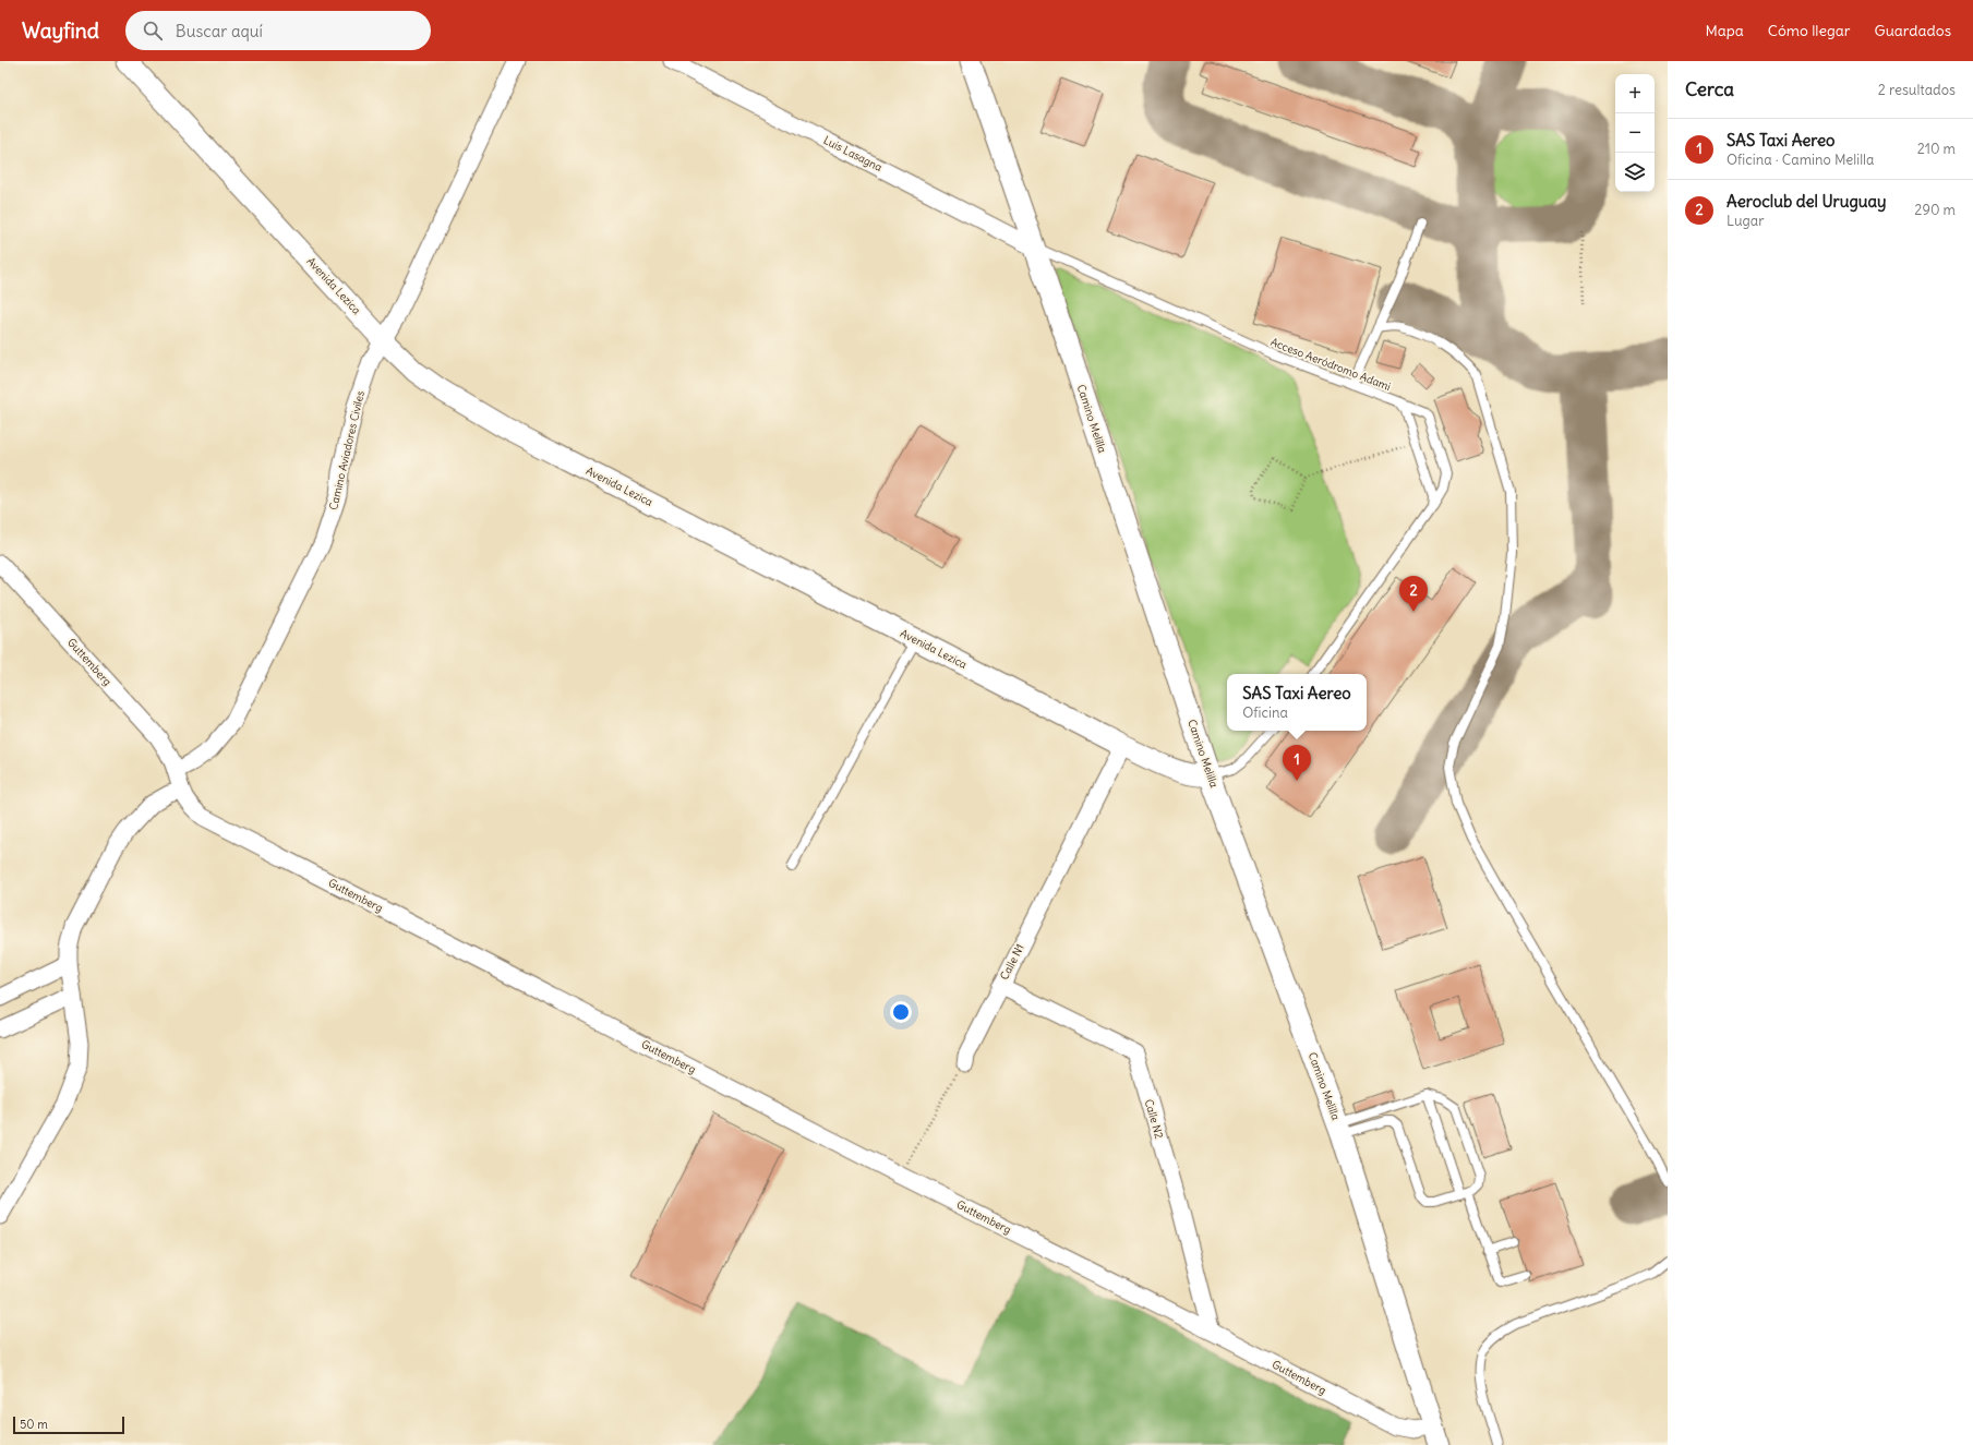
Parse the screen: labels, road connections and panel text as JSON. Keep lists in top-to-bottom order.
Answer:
{
  "streets": {
    "street": [
      "Luis Lasagna",
      "Avenida Lezica",
      "Camino Melilla",
      "Camino Aviadores Civiles",
      "Guttemberg",
      "Calle N1",
      "Calle N2"
    ],
    "lane": ["Acceso Aeródromo Adami"]
  },
  "crossings": [
    ["Luis Lasagna", "Acceso Aeródromo Adami"],
    ["Luis Lasagna", "Camino Melilla"],
    ["Avenida Lezica", "Camino Melilla"],
    ["Avenida Lezica", "Camino Aviadores Civiles"],
    ["Avenida Lezica", "Calle N1"],
    ["Acceso Aeródromo Adami", "Camino Melilla"],
    ["Camino Melilla", "Guttemberg"],
    ["Camino Aviadores Civiles", "Guttemberg"],
    ["Guttemberg", "Calle N2"],
    ["Calle N1", "Calle N2"]
  ],
  "scale_bar": "50 m",
  "page": {
    "header": "Wayfind",
    "search": "Buscar aquí",
    "nav": ["Mapa", "Cómo llegar", "Guardados"],
    "heading": ["Cerca", "2 resultados"],
    "map_buttons": ["+", "−"],
    "list": [
      {
        "mark": "1",
        "name": "SAS Taxi Aereo",
        "note": "Oficina · Camino Melilla",
        "value": "210 m"
      },
      {
        "mark": "2",
        "name": "Aeroclub del Uruguay",
        "note": "Lugar",
        "value": "290 m"
      }
    ],
    "pins": ["2", "1"],
    "popup": ["SAS Taxi Aereo", "Oficina"],
    "scale": "50 m"
  }
}
